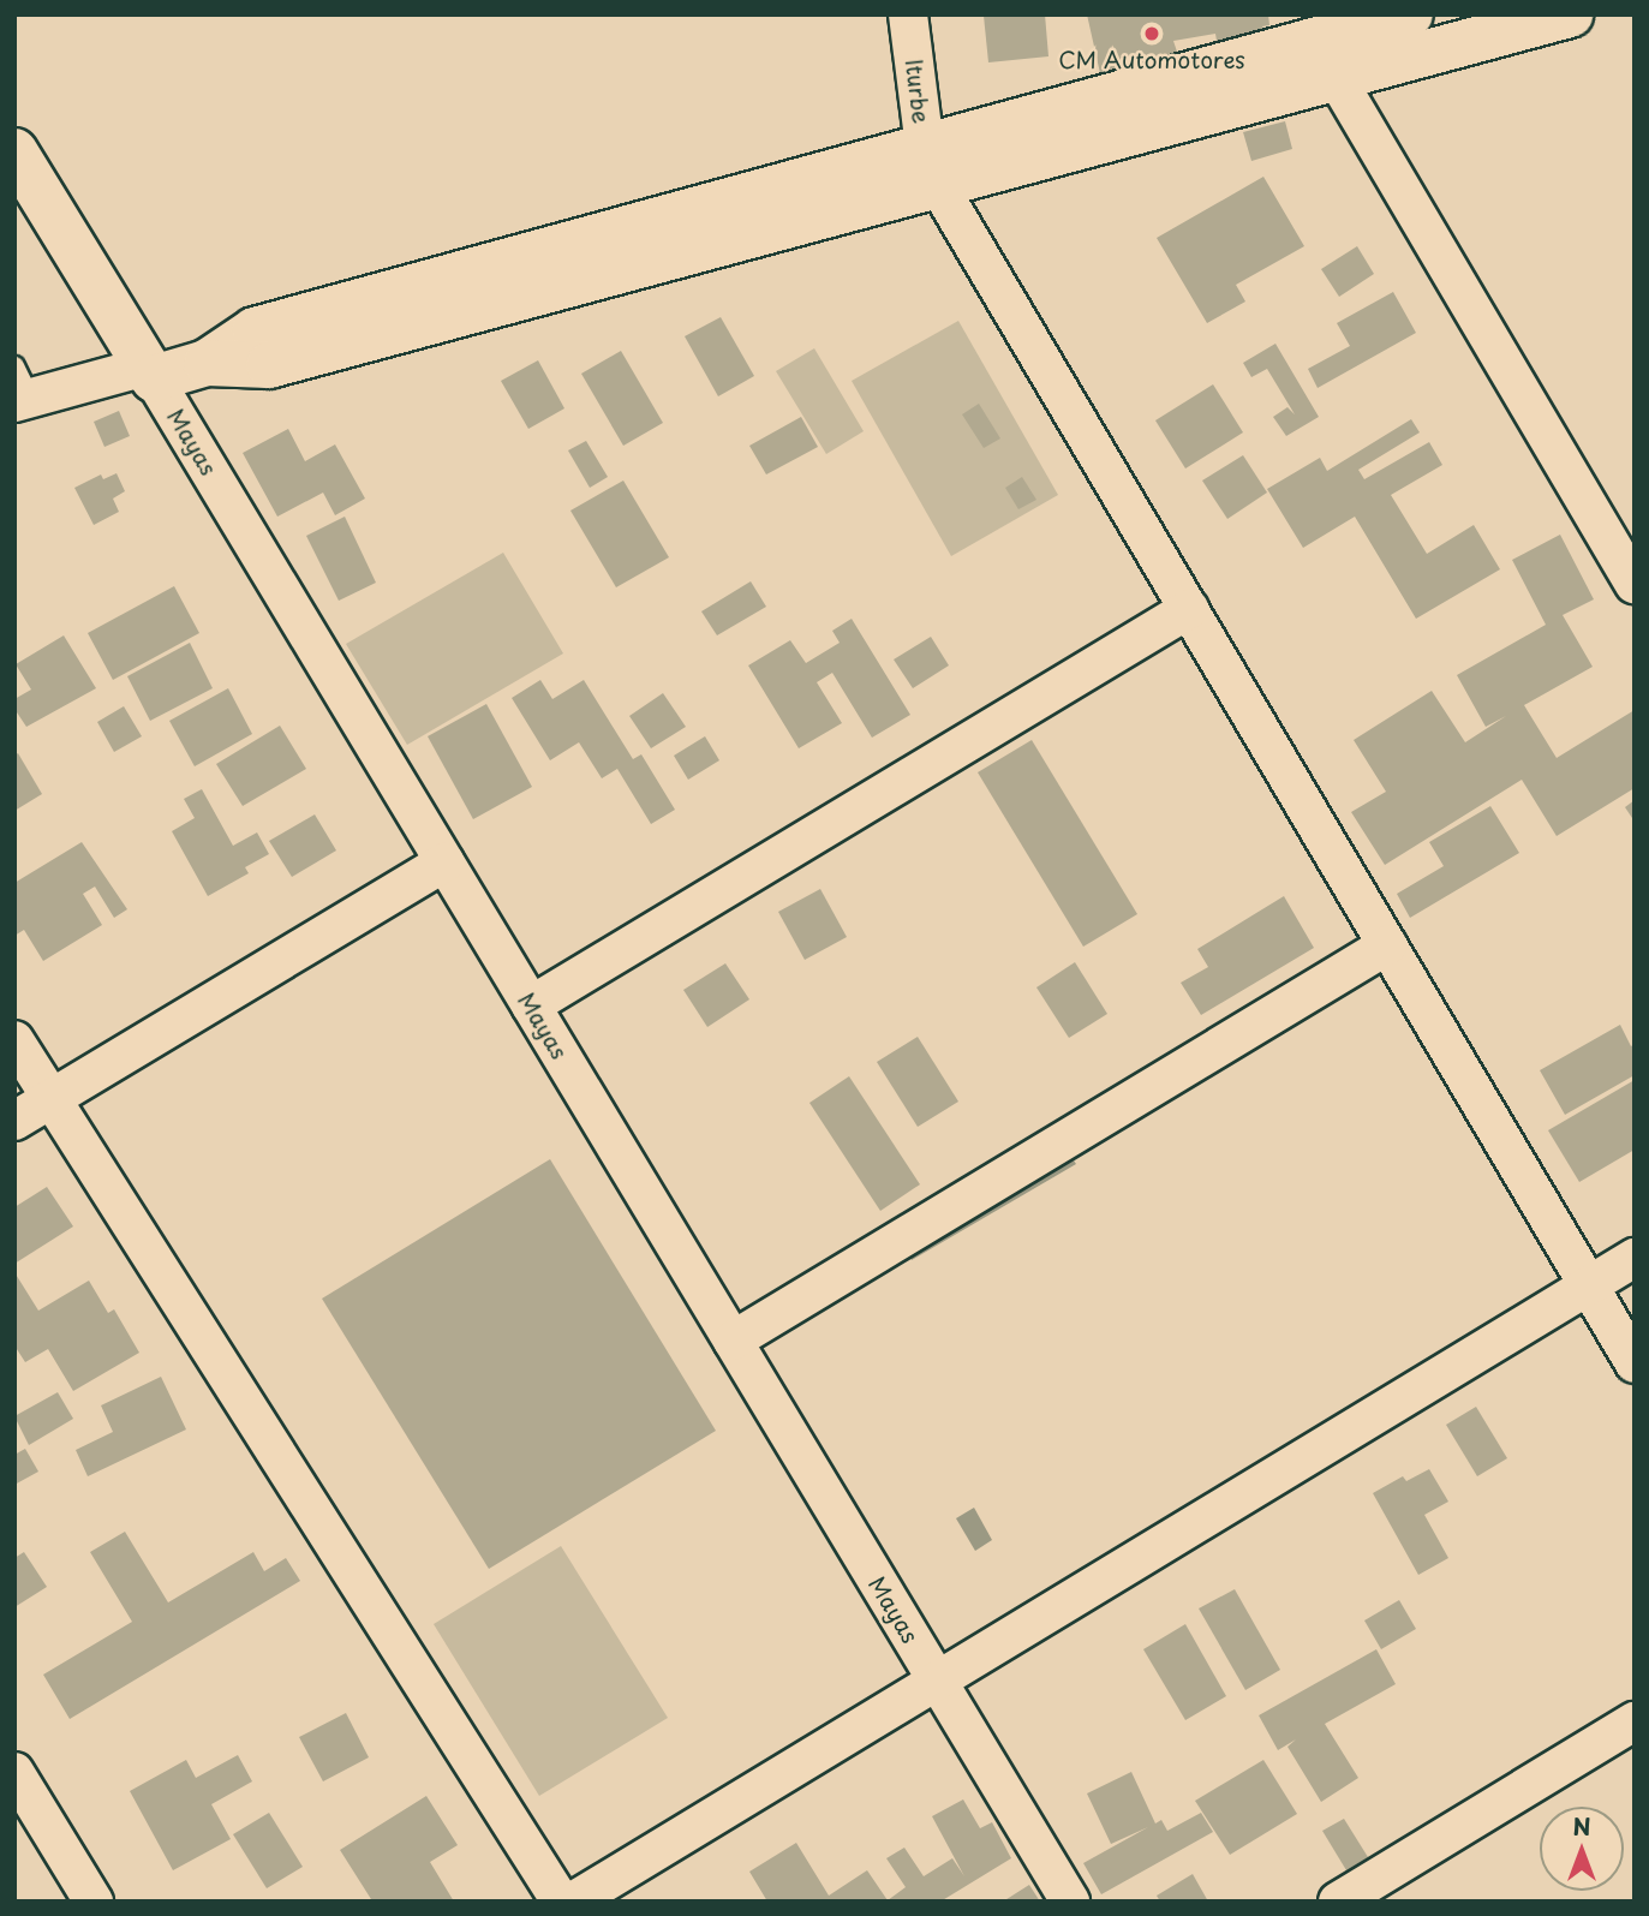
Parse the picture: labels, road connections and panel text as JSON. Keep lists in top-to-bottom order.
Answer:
{
  "streets": {
    "street": ["Iturbe", "Mayas"]
  },
  "places": ["CM Automotores"],
  "north": "top"
}
